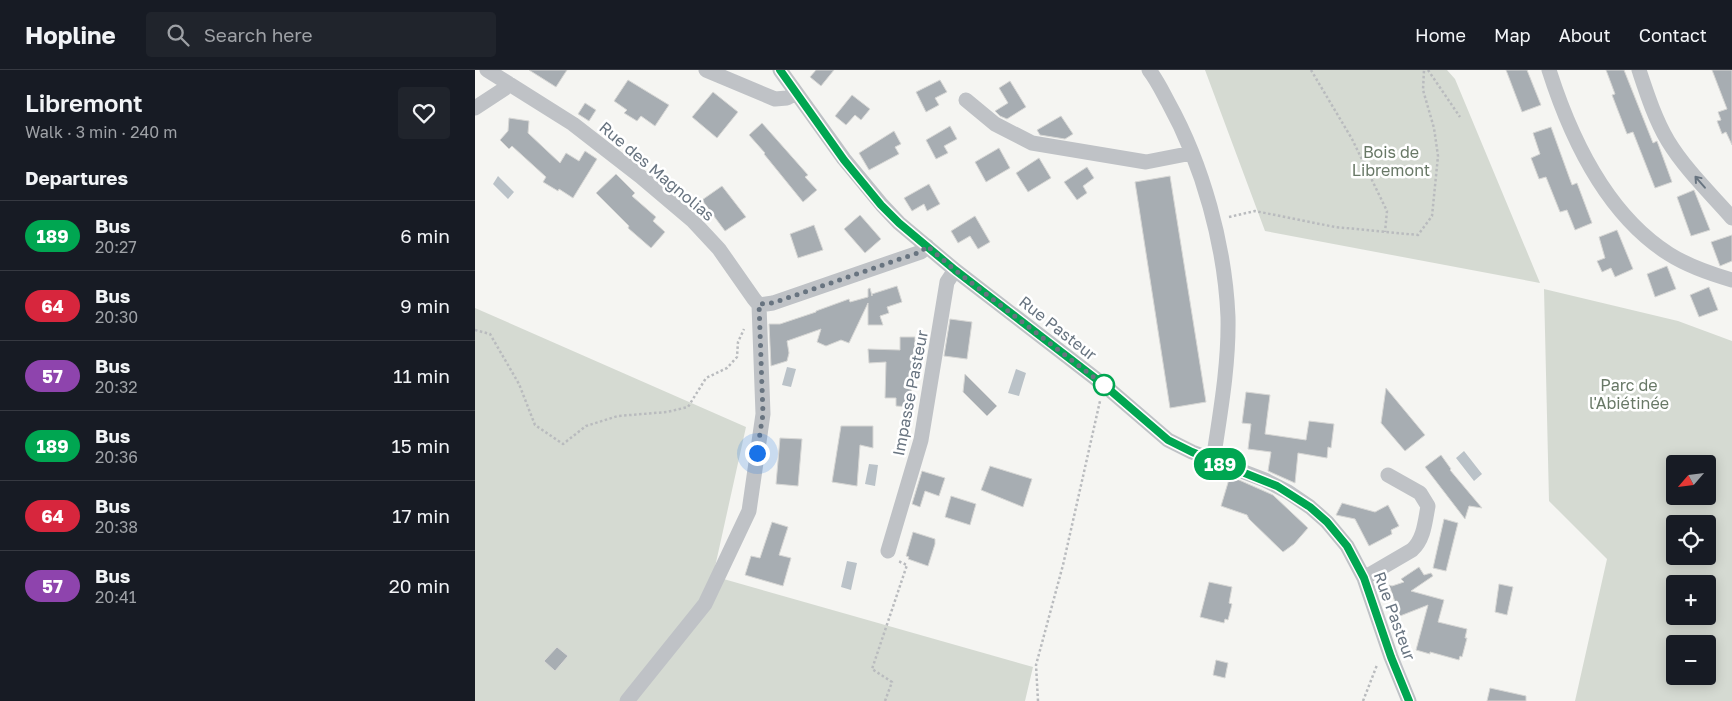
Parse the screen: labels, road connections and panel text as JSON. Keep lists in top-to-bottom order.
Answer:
{
  "streets": {
    "street": ["Rue des Magnolias", "Rue Pasteur", "Impasse Pasteur"]
  },
  "crossings": [
    ["Rue Pasteur", "Impasse Pasteur"]
  ],
  "parks": ["Bois de Libremont", "Parc de l'Abiétinée"],
  "lines": ["bus line 189"],
  "north": "bottom left",
  "page": {
    "header": "Hopline",
    "search": "Search here",
    "nav": [
      "Home",
      "Map",
      "About",
      "Contact"
    ],
    "heading": [
      ["Libremont", "Walk · 3 min · 240 m"],
      "Departures"
    ],
    "on_map": "189",
    "list": [
      {
        "mark": "189",
        "name": "Bus",
        "note": "20:27",
        "value": "6 min"
      },
      {
        "mark": "64",
        "name": "Bus",
        "note": "20:30",
        "value": "9 min"
      },
      {
        "mark": "57",
        "name": "Bus",
        "note": "20:32",
        "value": "11 min"
      },
      {
        "mark": "189",
        "name": "Bus",
        "note": "20:36",
        "value": "15 min"
      },
      {
        "mark": "64",
        "name": "Bus",
        "note": "20:38",
        "value": "17 min"
      },
      {
        "mark": "57",
        "name": "Bus",
        "note": "20:41",
        "value": "20 min"
      }
    ],
    "map_buttons": ["+", "−"]
  }
}
